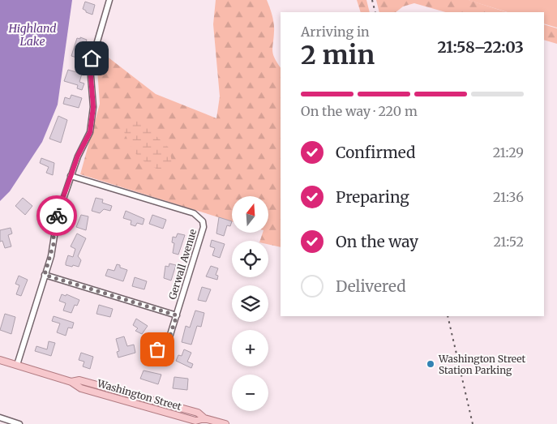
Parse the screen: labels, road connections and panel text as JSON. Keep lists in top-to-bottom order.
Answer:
{
  "streets": {
    "main road": ["Washington Street"],
    "street": ["Gerwall Avenue"]
  },
  "water": ["Highland Lake"],
  "places": ["Washington Street Station Parking"],
  "north": "top",
  "page": {
    "heading": ["2 min", "Arriving in", "21:58–22:03"],
    "bar": "On the way · 220 m",
    "list": [
      ["Confirmed", "21:29"],
      ["Preparing", "21:36"],
      ["On the way", "21:52"],
      "Delivered"
    ],
    "map_buttons": ["+", "−"]
  }
}
